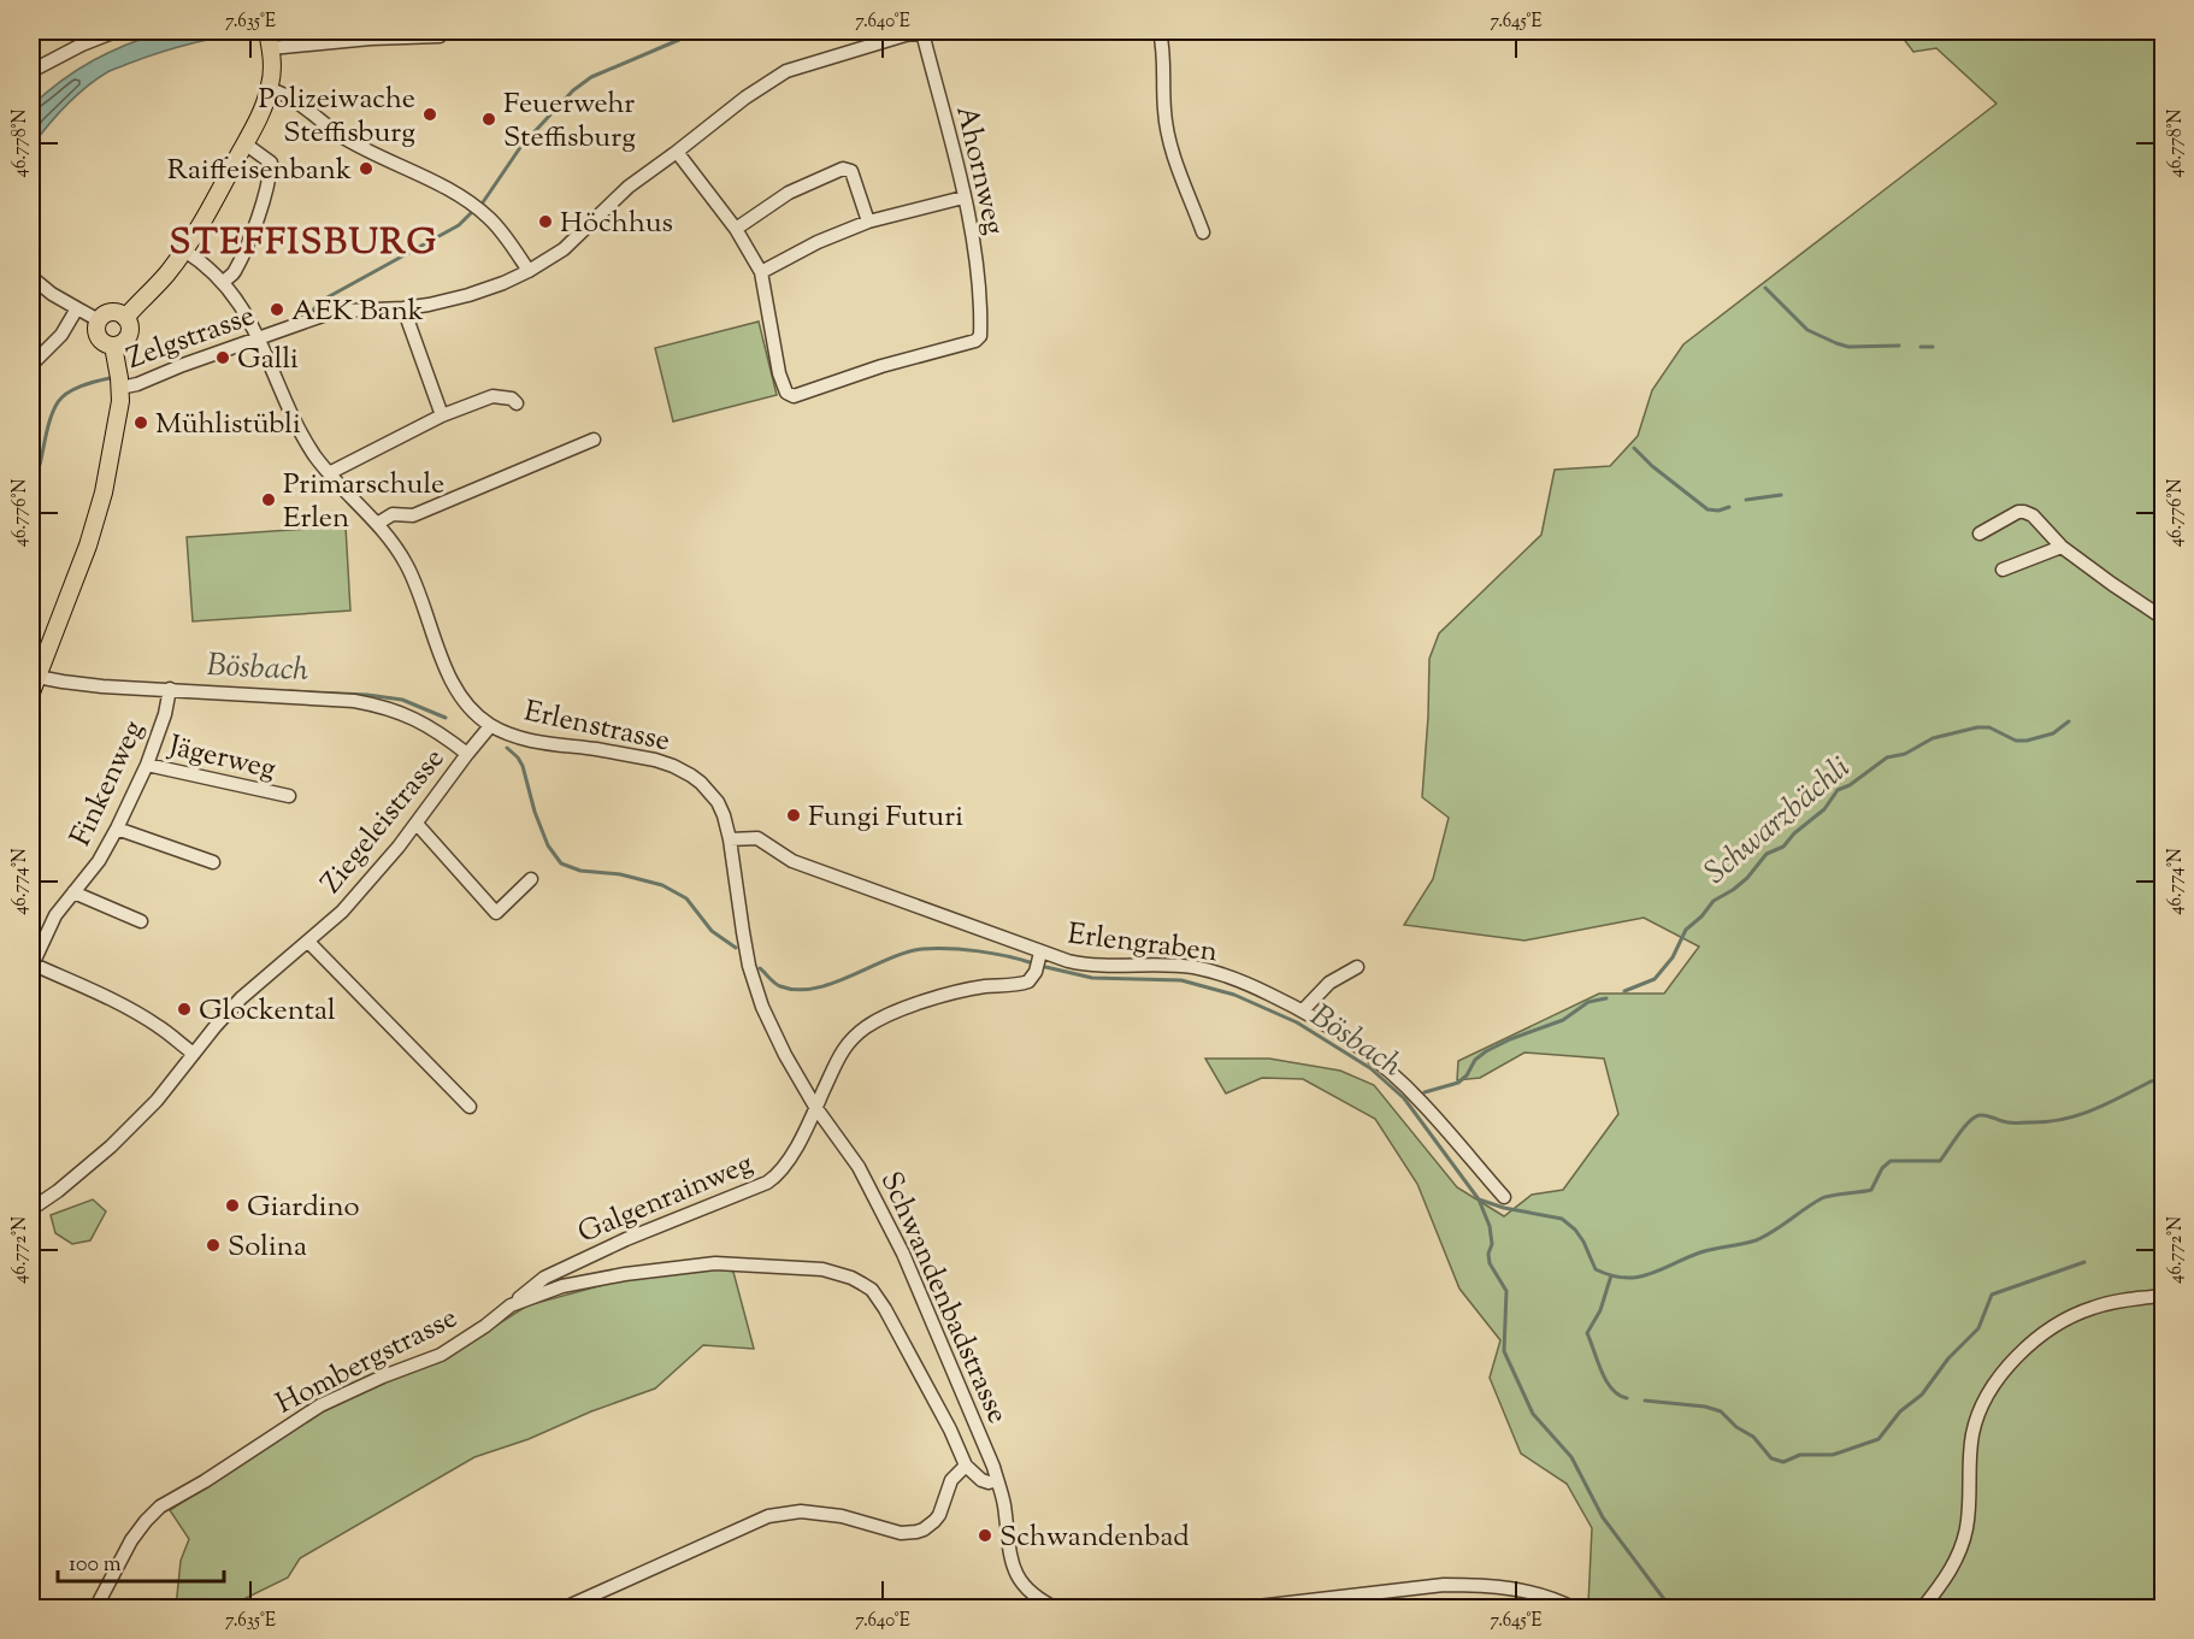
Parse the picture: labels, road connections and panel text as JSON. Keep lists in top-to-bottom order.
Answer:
{
  "streets": {
    "street": [
      "Ahornweg",
      "Zelgstrasse",
      "Erlenstrasse",
      "Jägerweg",
      "Finkenweg",
      "Ziegeleistrasse",
      "Erlengraben",
      "Galgenrainweg",
      "Schwandenbadstrasse",
      "Hombergstrasse"
    ]
  },
  "crossings": [
    ["Ahornweg", "Zelgstrasse"],
    ["Zelgstrasse", "Erlenstrasse"],
    ["Erlenstrasse", "Ziegeleistrasse"],
    ["Erlenstrasse", "Schwandenbadstrasse"],
    ["Jägerweg", "Finkenweg"],
    ["Erlengraben", "Galgenrainweg"],
    ["Galgenrainweg", "Schwandenbadstrasse"],
    ["Galgenrainweg", "Hombergstrasse"]
  ],
  "districts": ["STEFFISBURG"],
  "water": ["Bösbach", "Schwarzbächli"],
  "places": [
    "Polizeiwache Steffisburg",
    "Feuerwehr Steffisburg",
    "Raiffeisenbank",
    "Höchhus",
    "AEK Bank",
    "Galli",
    "Mühlistübli",
    "Primarschule Erlen",
    "Fungi Futuri",
    "Glockental",
    "Giardino",
    "Solina",
    "Schwandenbad"
  ],
  "scale_bar": "100 m",
  "coordinates": [
    "7.635°E",
    "7.640°E",
    "7.645°E",
    "46.778°N",
    "46.776°N",
    "46.774°N",
    "46.772°N"
  ]
}
